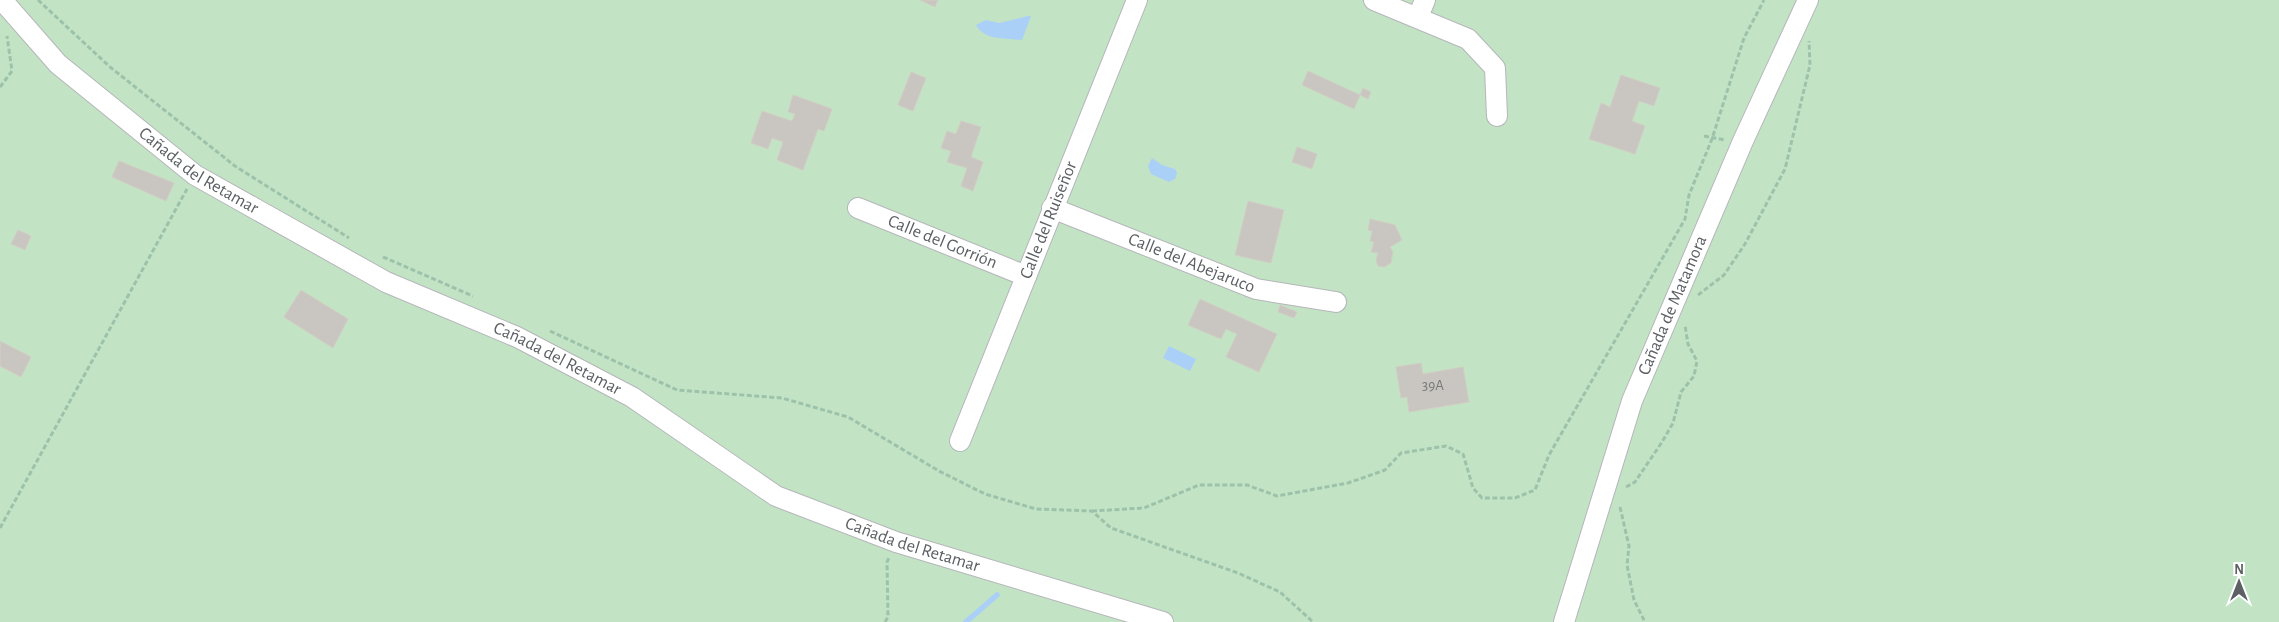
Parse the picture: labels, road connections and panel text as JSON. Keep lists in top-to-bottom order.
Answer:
{
  "streets": {
    "street": [
      "Cañada del Retamar",
      "Calle del Ruiseñor",
      "Calle del Gorrión",
      "Calle del Abejaruco",
      "Cañada de Matamora"
    ]
  },
  "crossings": [
    ["Calle del Ruiseñor", "Calle del Gorrión"],
    ["Calle del Ruiseñor", "Calle del Abejaruco"]
  ],
  "house_numbers": ["39A"],
  "north": "top"
}
